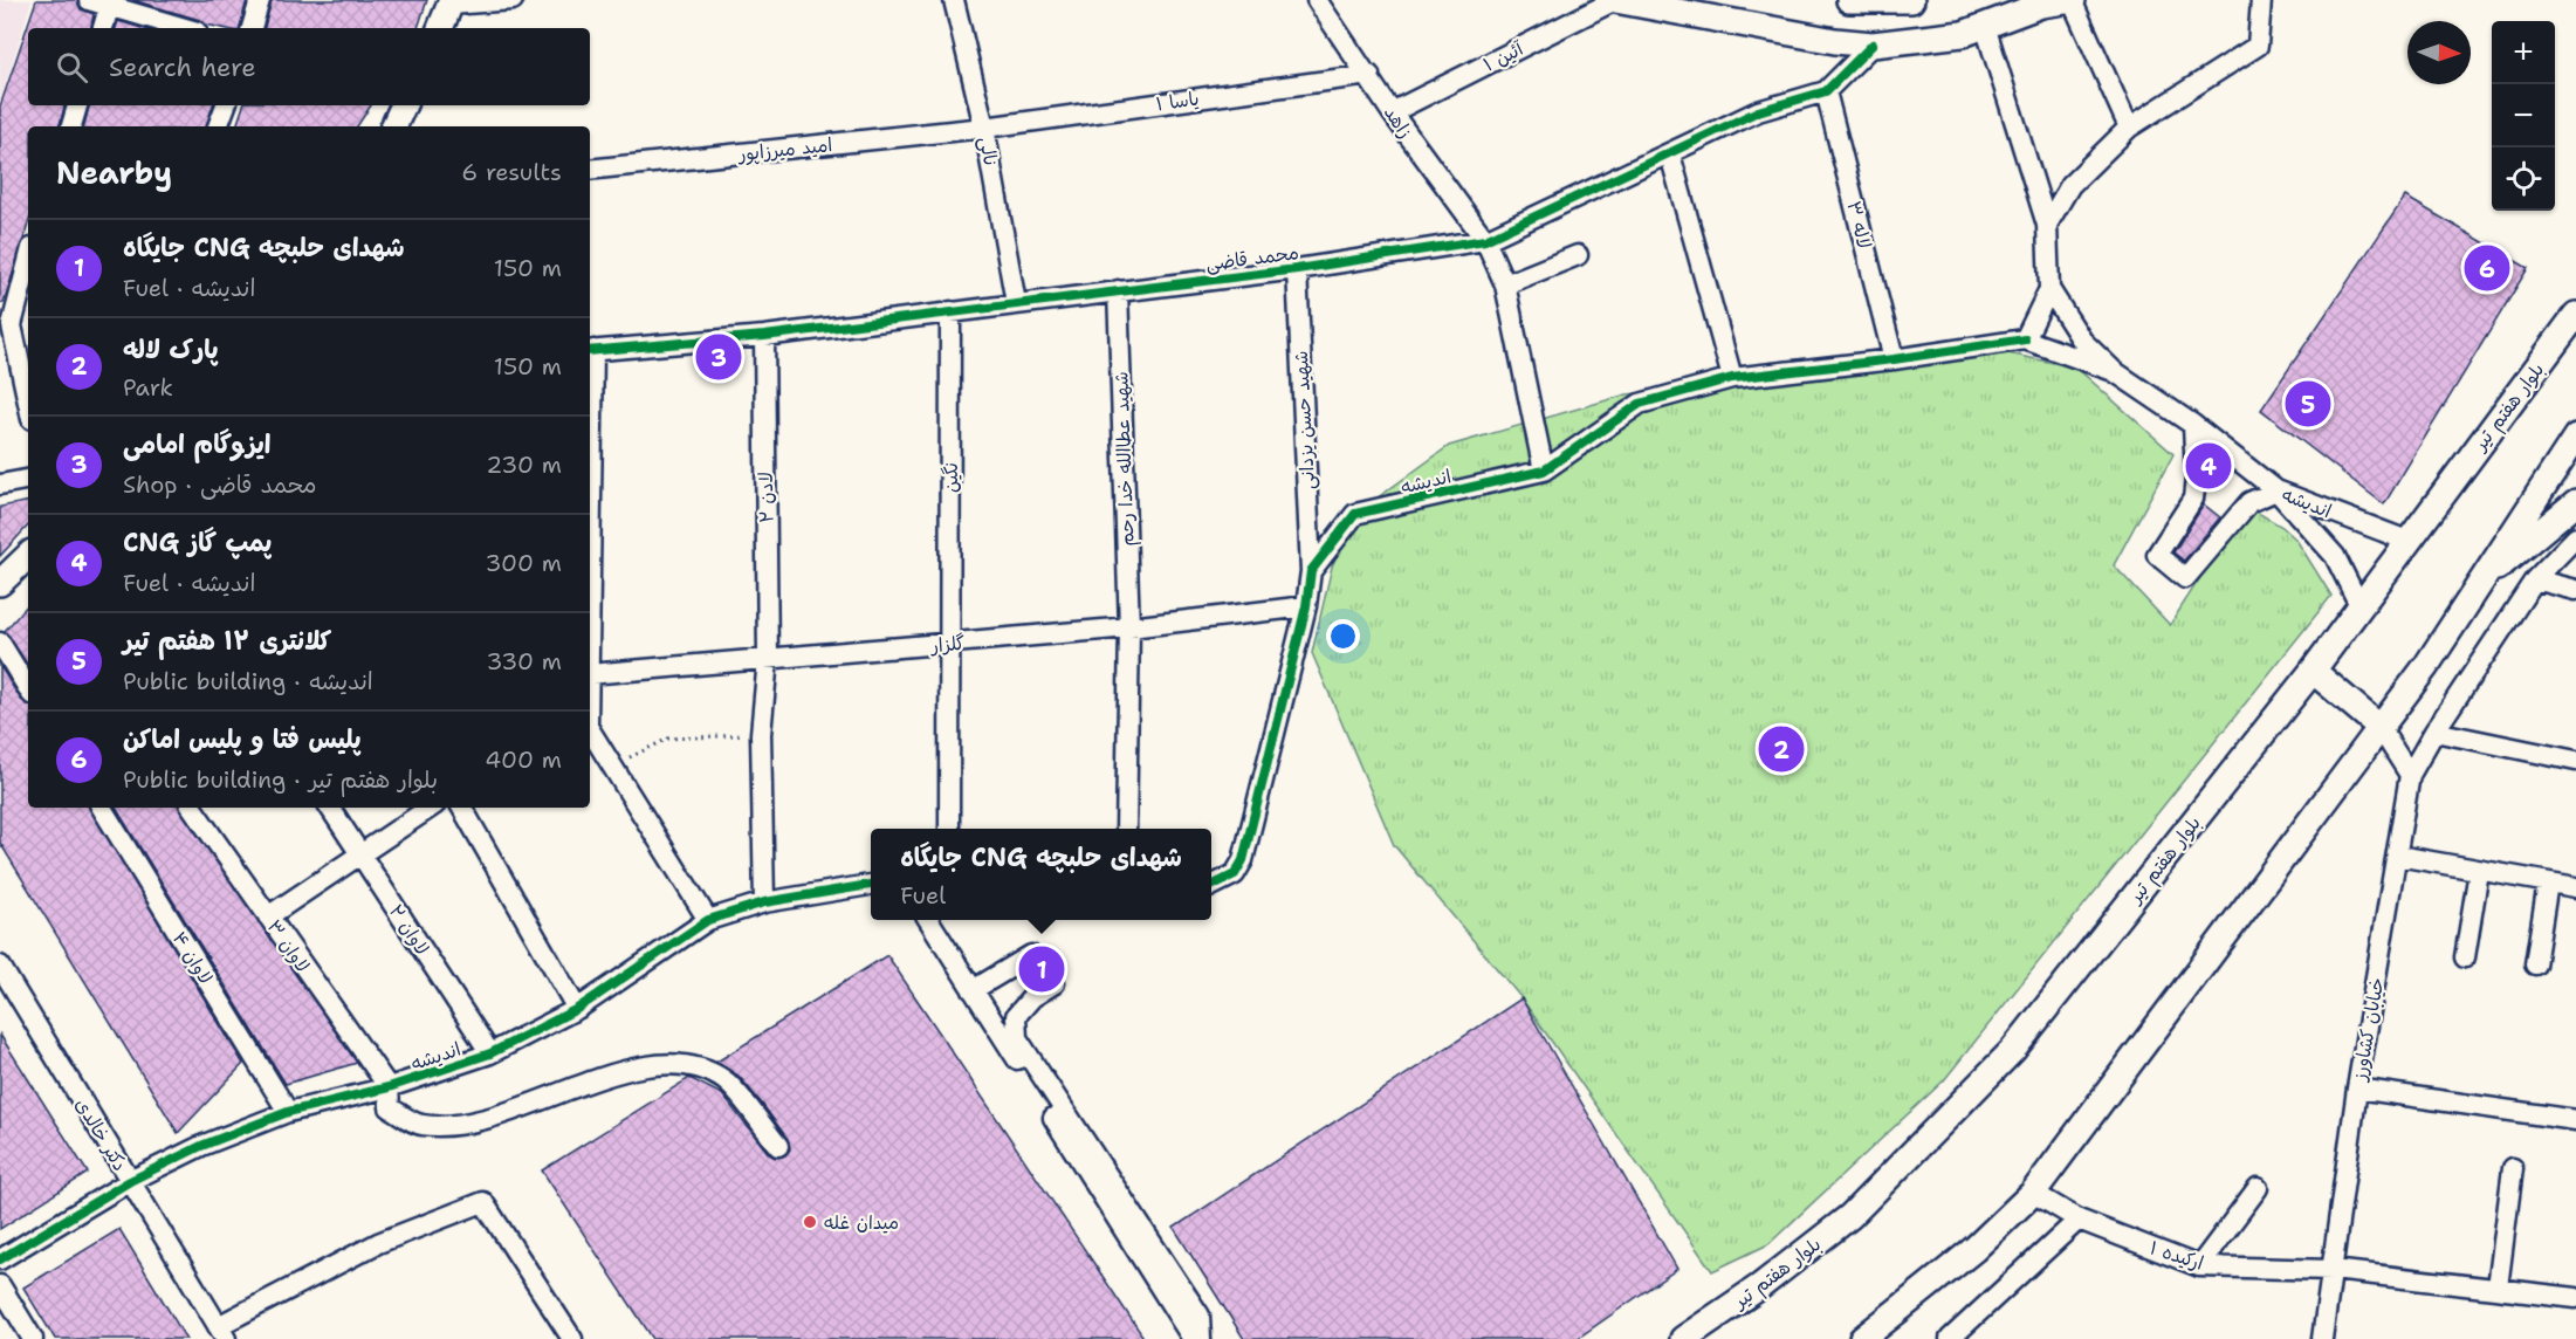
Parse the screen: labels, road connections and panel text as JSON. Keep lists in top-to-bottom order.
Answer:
{
  "streets": {
    "main road": ["بلوار هفتم تیر"],
    "street": [
      "آئین ۱",
      "یاسا ۱",
      "زاهد",
      "امید میرزاپور",
      "نالی",
      "لاله ۳",
      "محمد قاضی",
      "شهید حسن یزدانی",
      "شهید عطاالله خدا رحم",
      "نگین",
      "اندیشه",
      "لادن ۲",
      "گلزار",
      "لاوان ۲",
      "لاوان ۳",
      "لاوان ۴",
      "خیابان کشاورز",
      "دکتر خالدی",
      "ارکیده ۱"
    ]
  },
  "crossings": [
    ["آئین ۱", "زاهد"],
    ["یاسا ۱", "زاهد"],
    ["یاسا ۱", "امید میرزاپور"],
    ["یاسا ۱", "نالی"],
    ["زاهد", "محمد قاضی"],
    ["زاهد", "اندیشه"],
    ["امید میرزاپور", "نالی"],
    ["نالی", "محمد قاضی"],
    ["لاله ۳", "محمد قاضی"],
    ["لاله ۳", "اندیشه"],
    ["محمد قاضی", "شهید حسن یزدانی"],
    ["محمد قاضی", "شهید عطاالله خدا رحم"],
    ["محمد قاضی", "نگین"],
    ["محمد قاضی", "لادن ۲"],
    ["بلوار هفتم تیر", "اندیشه"],
    ["شهید حسن یزدانی", "اندیشه"],
    ["شهید عطاالله خدا رحم", "گلزار"],
    ["نگین", "گلزار"],
    ["اندیشه", "لادن ۲"],
    ["اندیشه", "لاوان ۲"],
    ["اندیشه", "لاوان ۳"],
    ["اندیشه", "لاوان ۴"],
    ["اندیشه", "دکتر خالدی"],
    ["لادن ۲", "گلزار"],
    ["خیابان کشاورز", "ارکیده ۱"]
  ],
  "places": ["میدان غله"],
  "north": "right",
  "page": {
    "map_buttons": ["+", "−"],
    "search": "Search here",
    "heading": ["Nearby", "6 results"],
    "list": [
      {
        "mark": "1",
        "name": "جایگاه CNG شهدای حلبچه",
        "note": "Fuel · اندیشه",
        "value": "150 m"
      },
      {
        "mark": "2",
        "name": "پارک لاله",
        "note": "Park",
        "value": "150 m"
      },
      {
        "mark": "3",
        "name": "ایزوگام امامی",
        "note": "Shop · محمد قاضی",
        "value": "230 m"
      },
      {
        "mark": "4",
        "name": "CNG پمپ گاز",
        "note": "Fuel · اندیشه",
        "value": "300 m"
      },
      {
        "mark": "5",
        "name": "کلانتری ۱۲ هفتم تیر",
        "note": "Public building · اندیشه",
        "value": "330 m"
      },
      {
        "mark": "6",
        "name": "پلیس فتا و پلیس اماکن",
        "note": "Public building · بلوار هفتم تیر",
        "value": "400 m"
      }
    ],
    "pins": [
      "6",
      "3",
      "5",
      "4",
      "2",
      "1"
    ],
    "popup": ["جایگاه CNG شهدای حلبچه", "Fuel"]
  }
}
